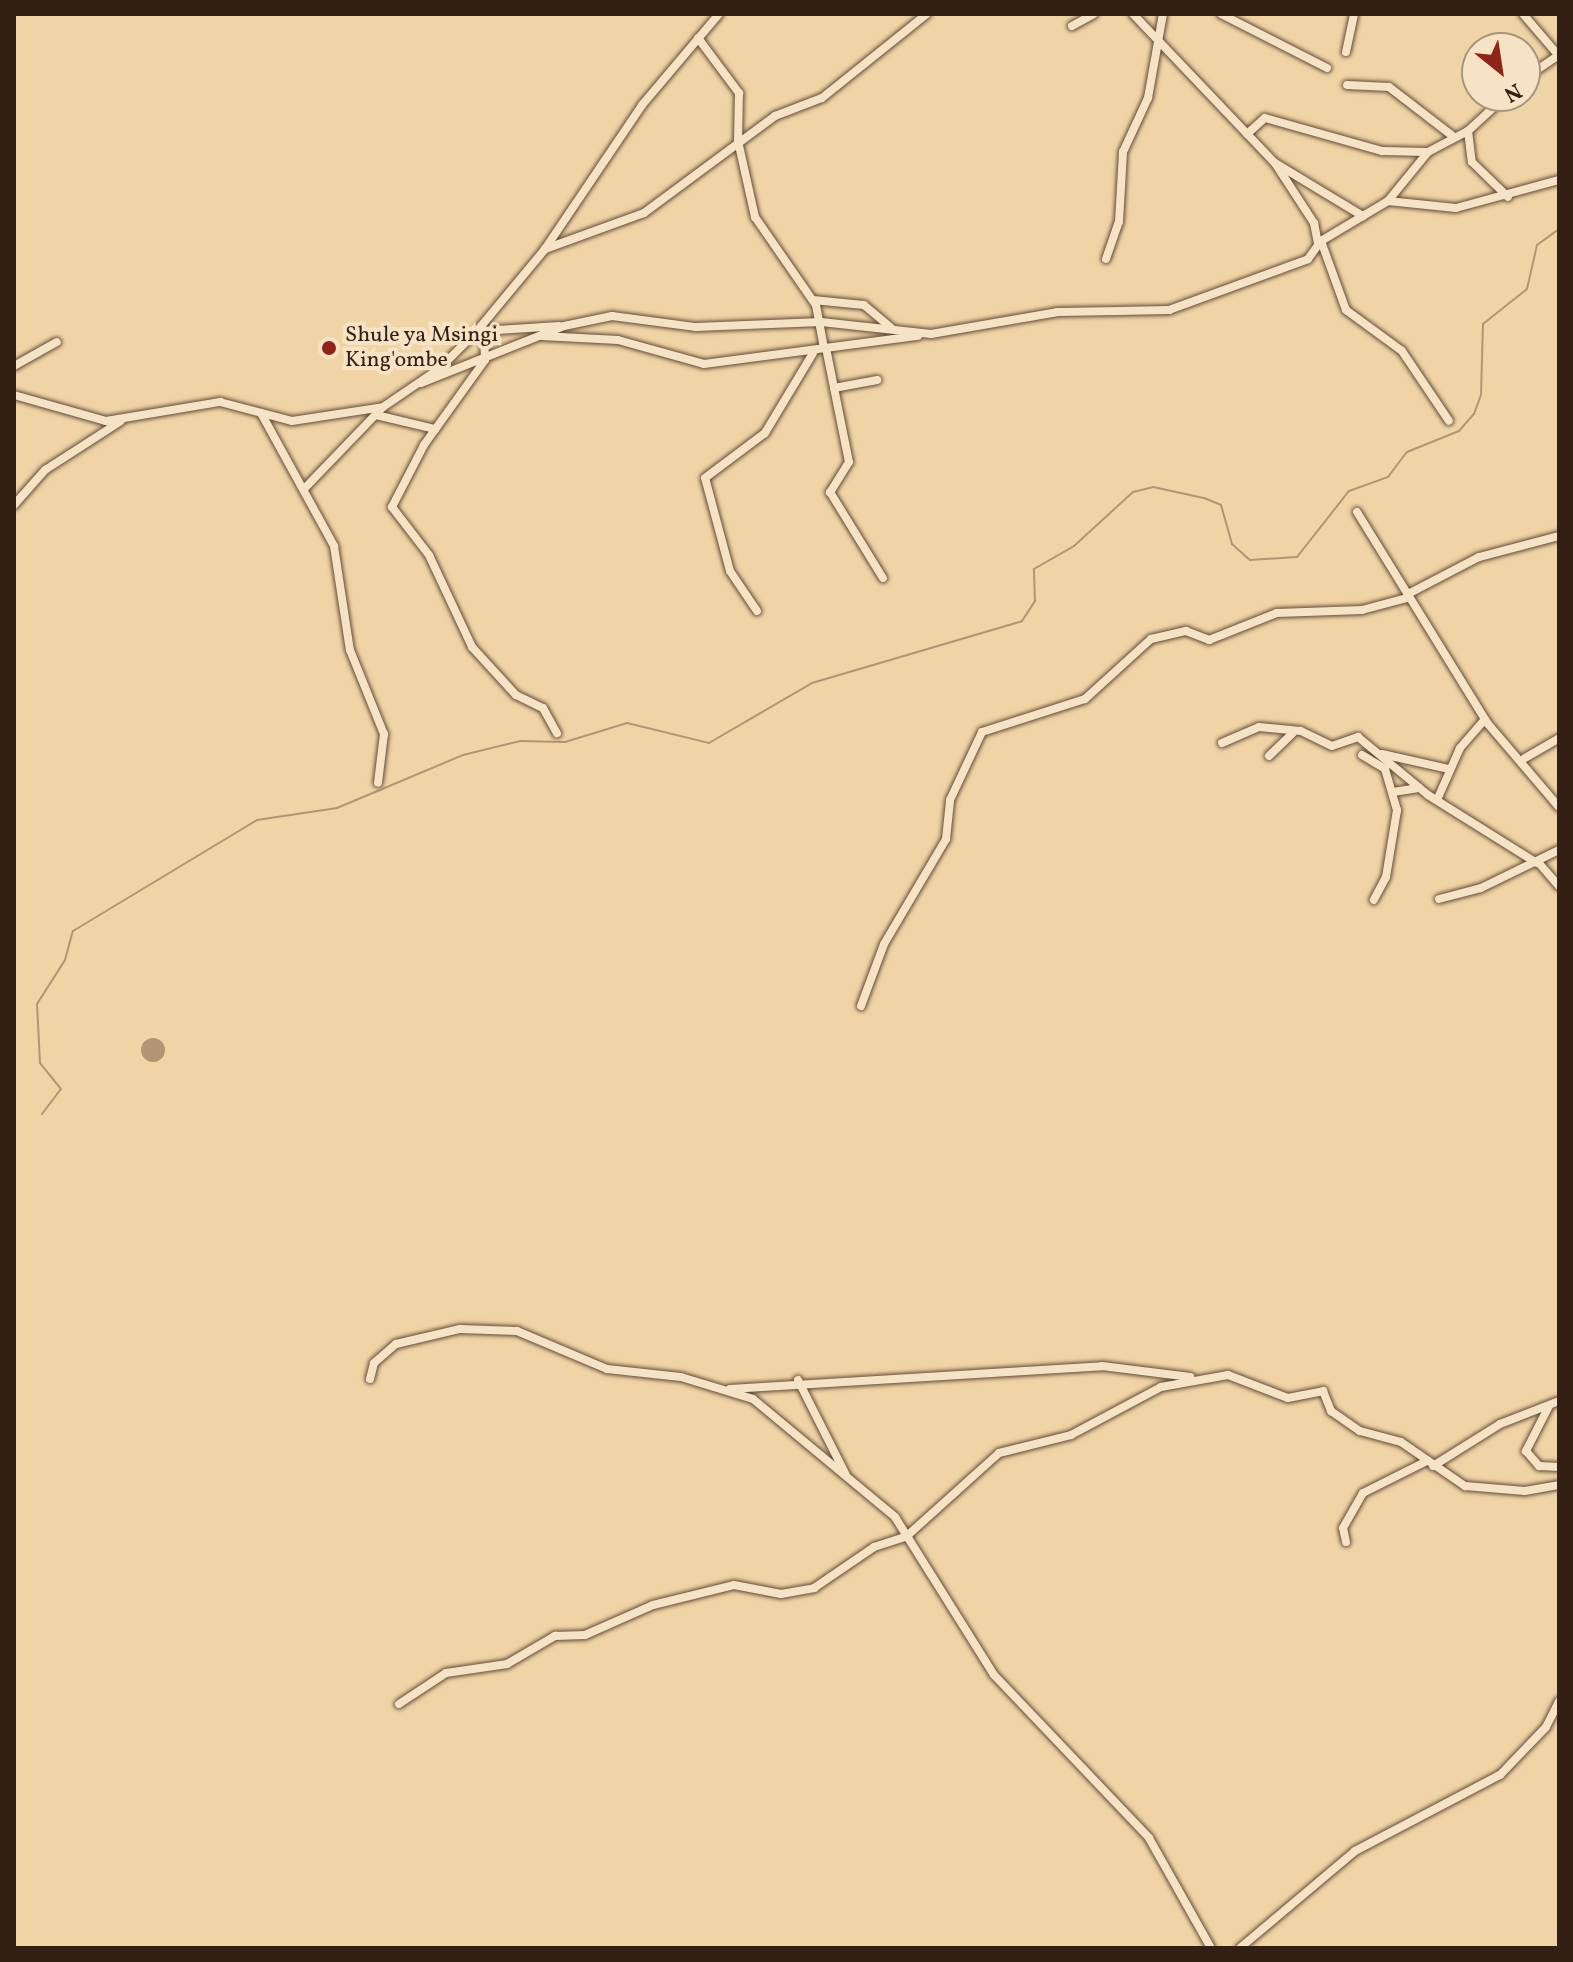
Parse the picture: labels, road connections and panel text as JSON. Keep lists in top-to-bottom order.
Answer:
{
  "places": ["Shule ya Msingi King'ombe"],
  "north": "bottom right"
}
